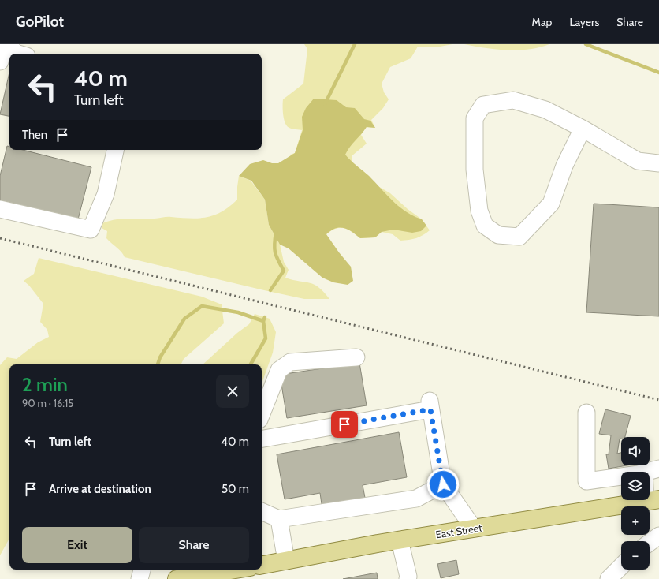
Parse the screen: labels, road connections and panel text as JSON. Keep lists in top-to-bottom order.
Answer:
{
  "streets": {
    "main road": ["East Street"]
  },
  "page": {
    "header": "GoPilot",
    "nav": ["Map", "Layers", "Share"],
    "turn": ["40 m", "Turn left"],
    "then": "Then",
    "heading": ["2 min", "90 m · 16:15"],
    "list": [
      {
        "name": "Turn left",
        "value": "40 m"
      },
      {
        "name": "Arrive at destination",
        "value": "50 m"
      }
    ],
    "map_buttons": ["+", "−"],
    "buttons": ["Exit", "Share"]
  }
}
